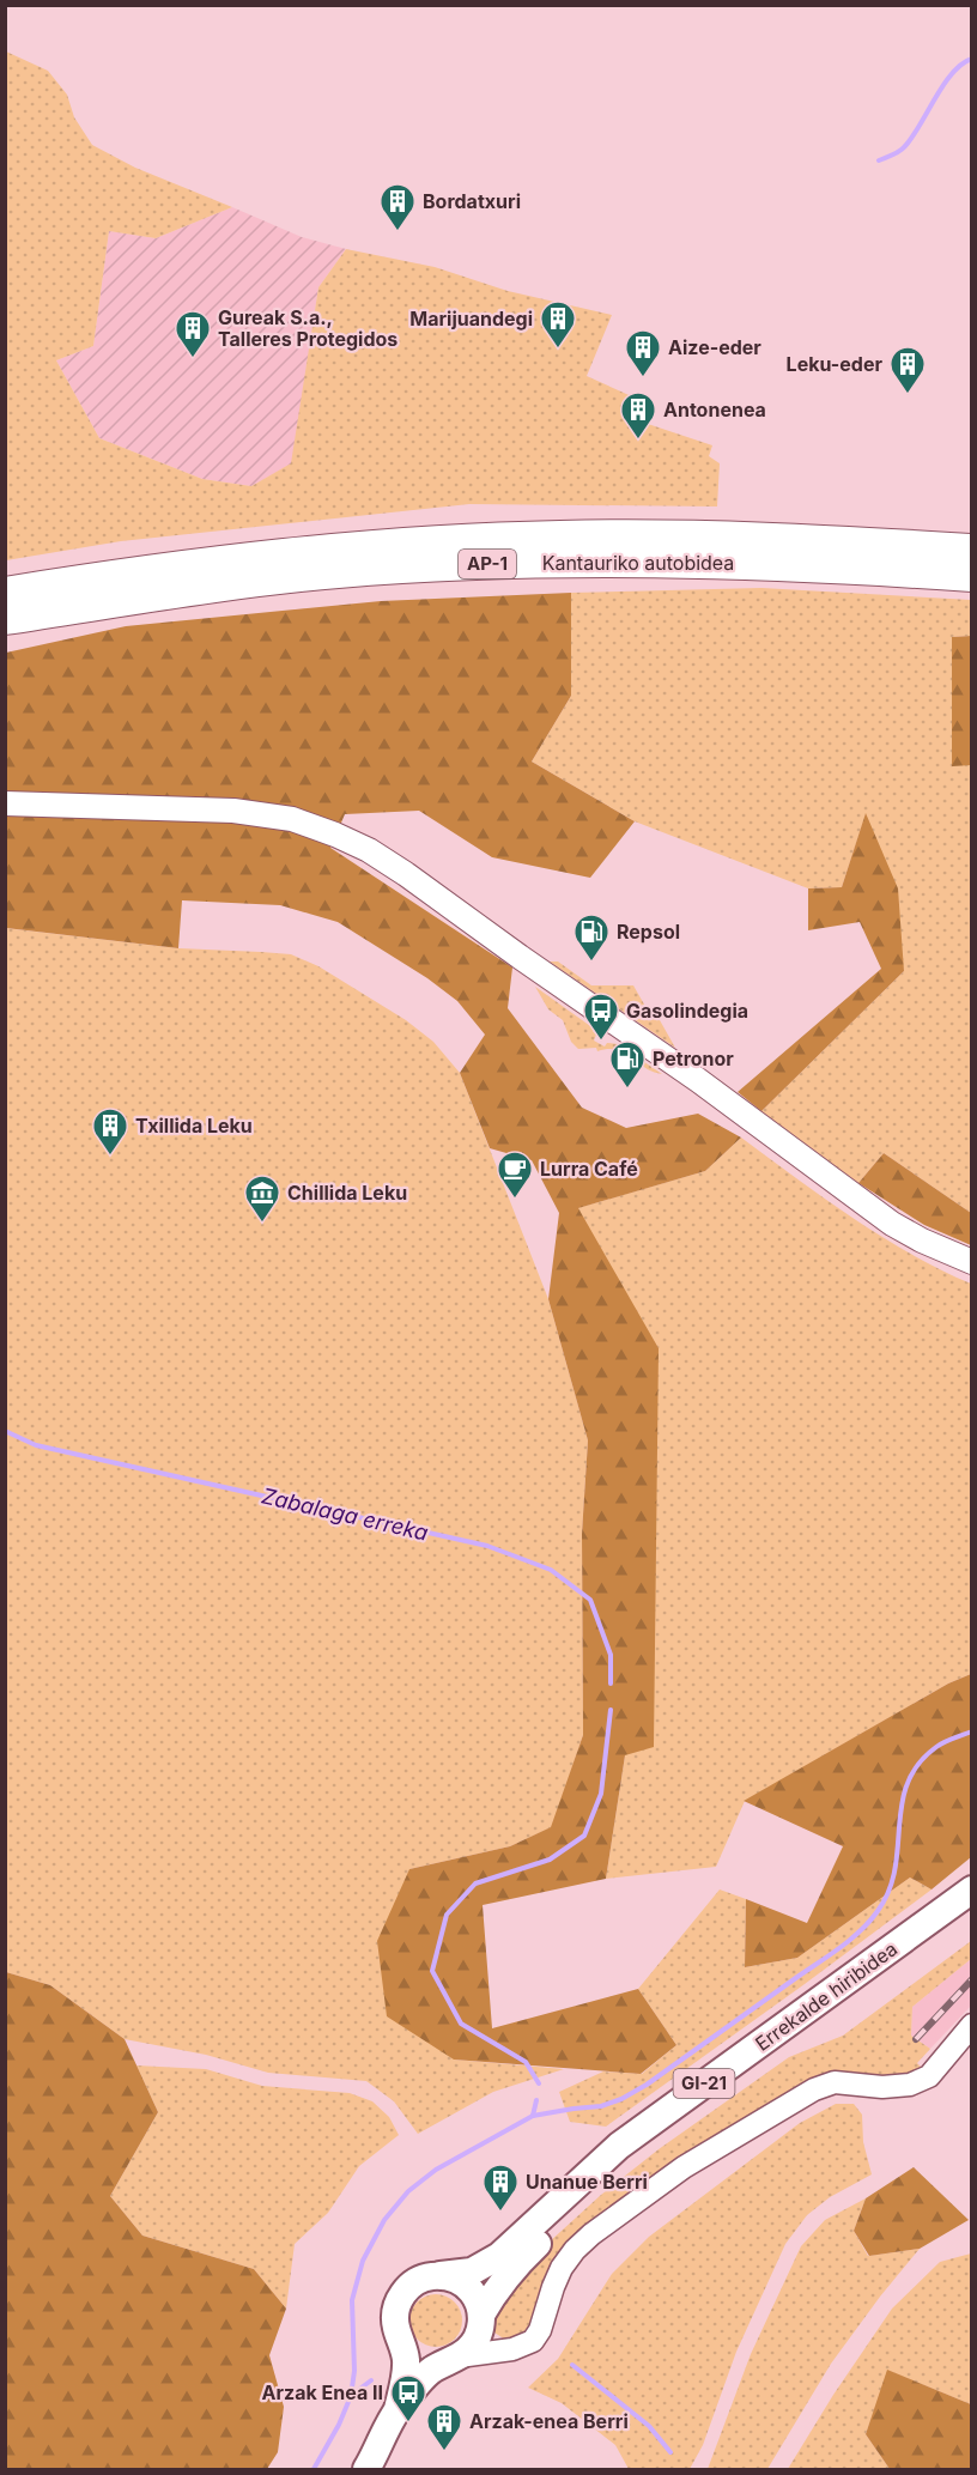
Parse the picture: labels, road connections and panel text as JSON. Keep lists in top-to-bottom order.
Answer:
{
  "streets": {
    "highway": ["Kantauriko autobidea", "AP-1"],
    "main road": ["Errekalde hiribidea", "GI-21"]
  },
  "crossings": [
    ["Errekalde hiribidea", "GI-21"]
  ],
  "water": ["Zabalaga erreka"],
  "places": {
    "building": [
      "Bordatxuri",
      "Marijuandegi",
      "Gureak S.a., Talleres Protegidos",
      "Aize-eder",
      "Leku-eder",
      "Antonenea",
      "Txillida Leku",
      "Unanue Berri",
      "Arzak-enea Berri"
    ],
    "fuel station": ["Repsol", "Petronor"],
    "bus stop": ["Gasolindegia", "Arzak Enea II"],
    "cafe": ["Lurra Café"],
    "museum": ["Chillida Leku"]
  }
}
